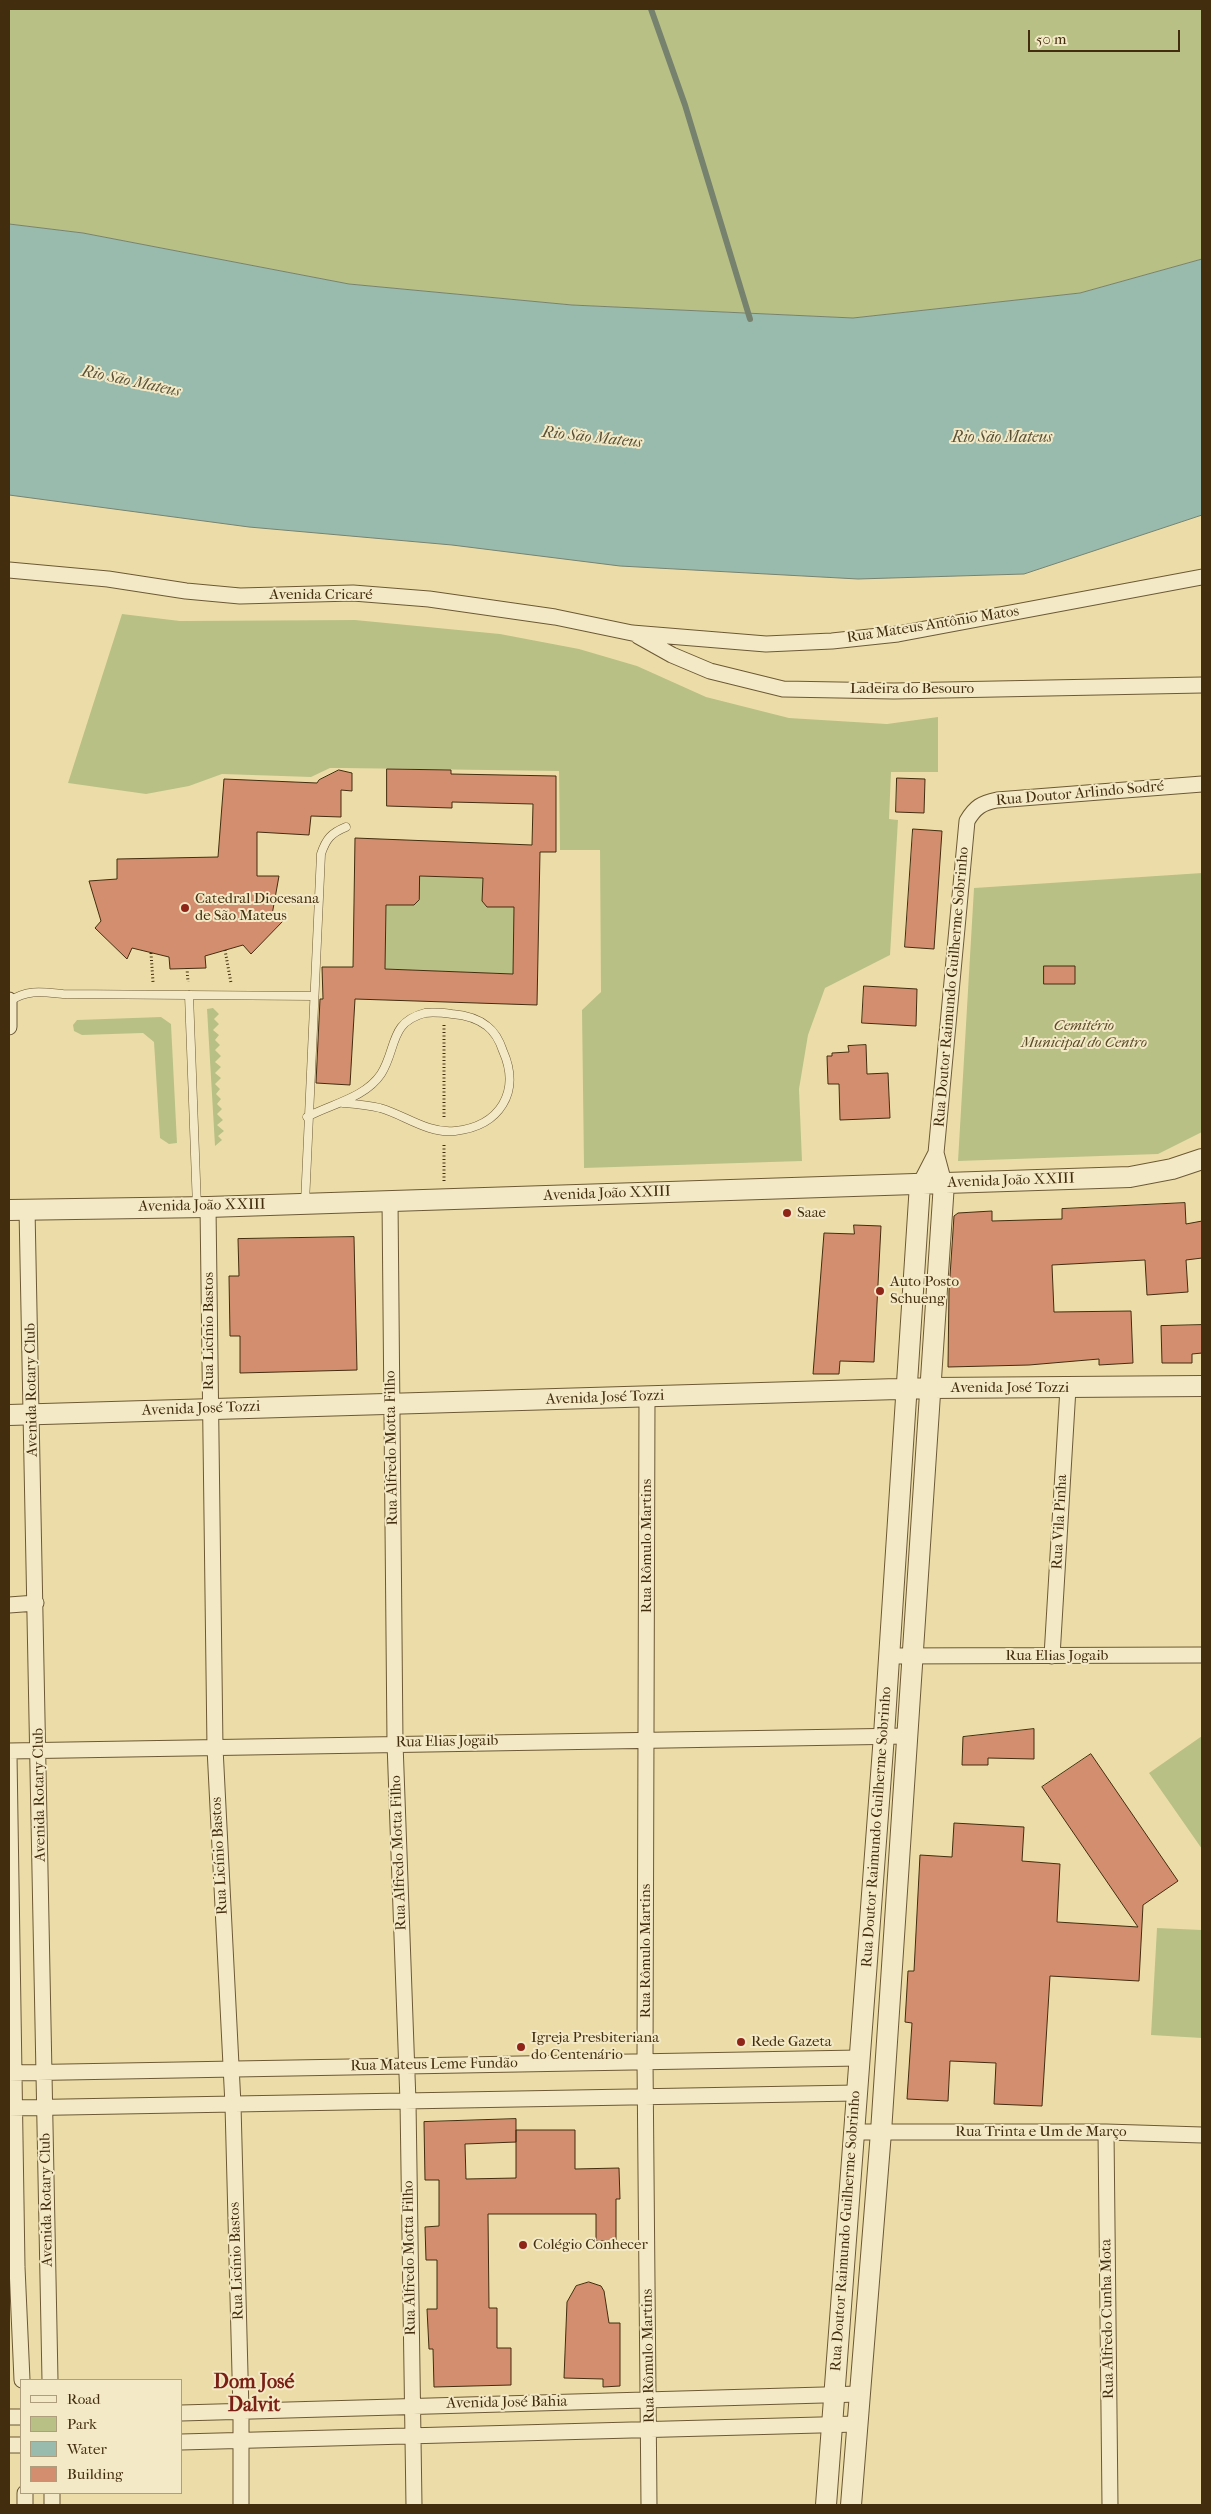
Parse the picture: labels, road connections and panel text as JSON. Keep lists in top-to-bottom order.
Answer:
{
  "streets": {
    "street": [
      "Avenida Cricaré",
      "Rua Mateus Antônio Matos",
      "Ladeira do Besouro",
      "Rua Doutor Arlindo Sodré",
      "Rua Doutor Raimundo Guilherme Sobrinho",
      "Avenida João XXIII",
      "Rua Licínio Bastos",
      "Avenida José Tozzi",
      "Avenida Rotary Club",
      "Rua Alfredo Motta Filho",
      "Rua Vila Pinha",
      "Rua Rômulo Martins",
      "Rua Elias Jogaib",
      "Rua Mateus Leme Fundão",
      "Rua Trinta e Um de Março",
      "Rua Alfredo Cunha Mota",
      "Avenida José Bahia"
    ]
  },
  "crossings": [
    ["Avenida Cricaré", "Rua Mateus Antônio Matos"],
    ["Avenida Cricaré", "Ladeira do Besouro"],
    ["Rua Mateus Antônio Matos", "Ladeira do Besouro"],
    ["Rua Doutor Arlindo Sodré", "Rua Doutor Raimundo Guilherme Sobrinho"],
    ["Rua Doutor Raimundo Guilherme Sobrinho", "Avenida João XXIII"],
    ["Rua Doutor Raimundo Guilherme Sobrinho", "Avenida José Tozzi"],
    ["Rua Doutor Raimundo Guilherme Sobrinho", "Rua Elias Jogaib"],
    ["Rua Doutor Raimundo Guilherme Sobrinho", "Rua Mateus Leme Fundão"],
    ["Rua Doutor Raimundo Guilherme Sobrinho", "Rua Trinta e Um de Março"],
    ["Rua Doutor Raimundo Guilherme Sobrinho", "Avenida José Bahia"],
    ["Avenida João XXIII", "Rua Licínio Bastos"],
    ["Avenida João XXIII", "Avenida Rotary Club"],
    ["Avenida João XXIII", "Rua Alfredo Motta Filho"],
    ["Rua Licínio Bastos", "Avenida José Tozzi"],
    ["Rua Licínio Bastos", "Rua Elias Jogaib"],
    ["Rua Licínio Bastos", "Rua Mateus Leme Fundão"],
    ["Rua Licínio Bastos", "Avenida José Bahia"],
    ["Avenida José Tozzi", "Avenida Rotary Club"],
    ["Avenida José Tozzi", "Rua Alfredo Motta Filho"],
    ["Avenida José Tozzi", "Rua Vila Pinha"],
    ["Avenida José Tozzi", "Rua Rômulo Martins"],
    ["Avenida Rotary Club", "Rua Elias Jogaib"],
    ["Avenida Rotary Club", "Rua Mateus Leme Fundão"],
    ["Rua Alfredo Motta Filho", "Rua Elias Jogaib"],
    ["Rua Alfredo Motta Filho", "Rua Mateus Leme Fundão"],
    ["Rua Alfredo Motta Filho", "Avenida José Bahia"],
    ["Rua Vila Pinha", "Rua Elias Jogaib"],
    ["Rua Rômulo Martins", "Rua Elias Jogaib"],
    ["Rua Rômulo Martins", "Rua Mateus Leme Fundão"],
    ["Rua Rômulo Martins", "Avenida José Bahia"],
    ["Rua Trinta e Um de Março", "Rua Alfredo Cunha Mota"]
  ],
  "districts": ["Dom José Dalvit"],
  "water": ["Rio São Mateus"],
  "parks": ["Cemitério Municipal do Centro"],
  "places": [
    "Catedral Diocesana de São Mateus",
    "Saae",
    "Auto Posto Schueng",
    "Rede Gazeta",
    "Igreja Presbiteriana do Centenário",
    "Colégio Conhecer"
  ],
  "legend": [
    "Road",
    "Park",
    "Water",
    "Building"
  ],
  "scale_bar": "50 m"
}
